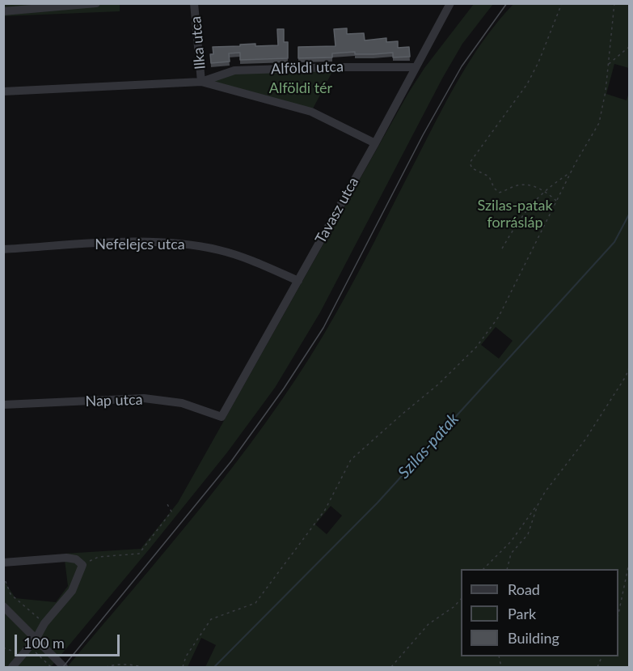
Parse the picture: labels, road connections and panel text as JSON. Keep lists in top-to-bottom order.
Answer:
{
  "streets": {
    "street": [
      "Ilka utca",
      "Alföldi utca",
      "Tavasz utca",
      "Nefelejcs utca",
      "Nap utca"
    ]
  },
  "crossings": [
    ["Ilka utca", "Alföldi utca"],
    ["Alföldi utca", "Tavasz utca"],
    ["Tavasz utca", "Nefelejcs utca"],
    ["Tavasz utca", "Nap utca"]
  ],
  "water": ["Szilas-patak"],
  "parks": ["Alföldi tér", "Szilas-patak forrásláp"],
  "legend": ["Road", "Park", "Building"],
  "scale_bar": "100 m"
}
